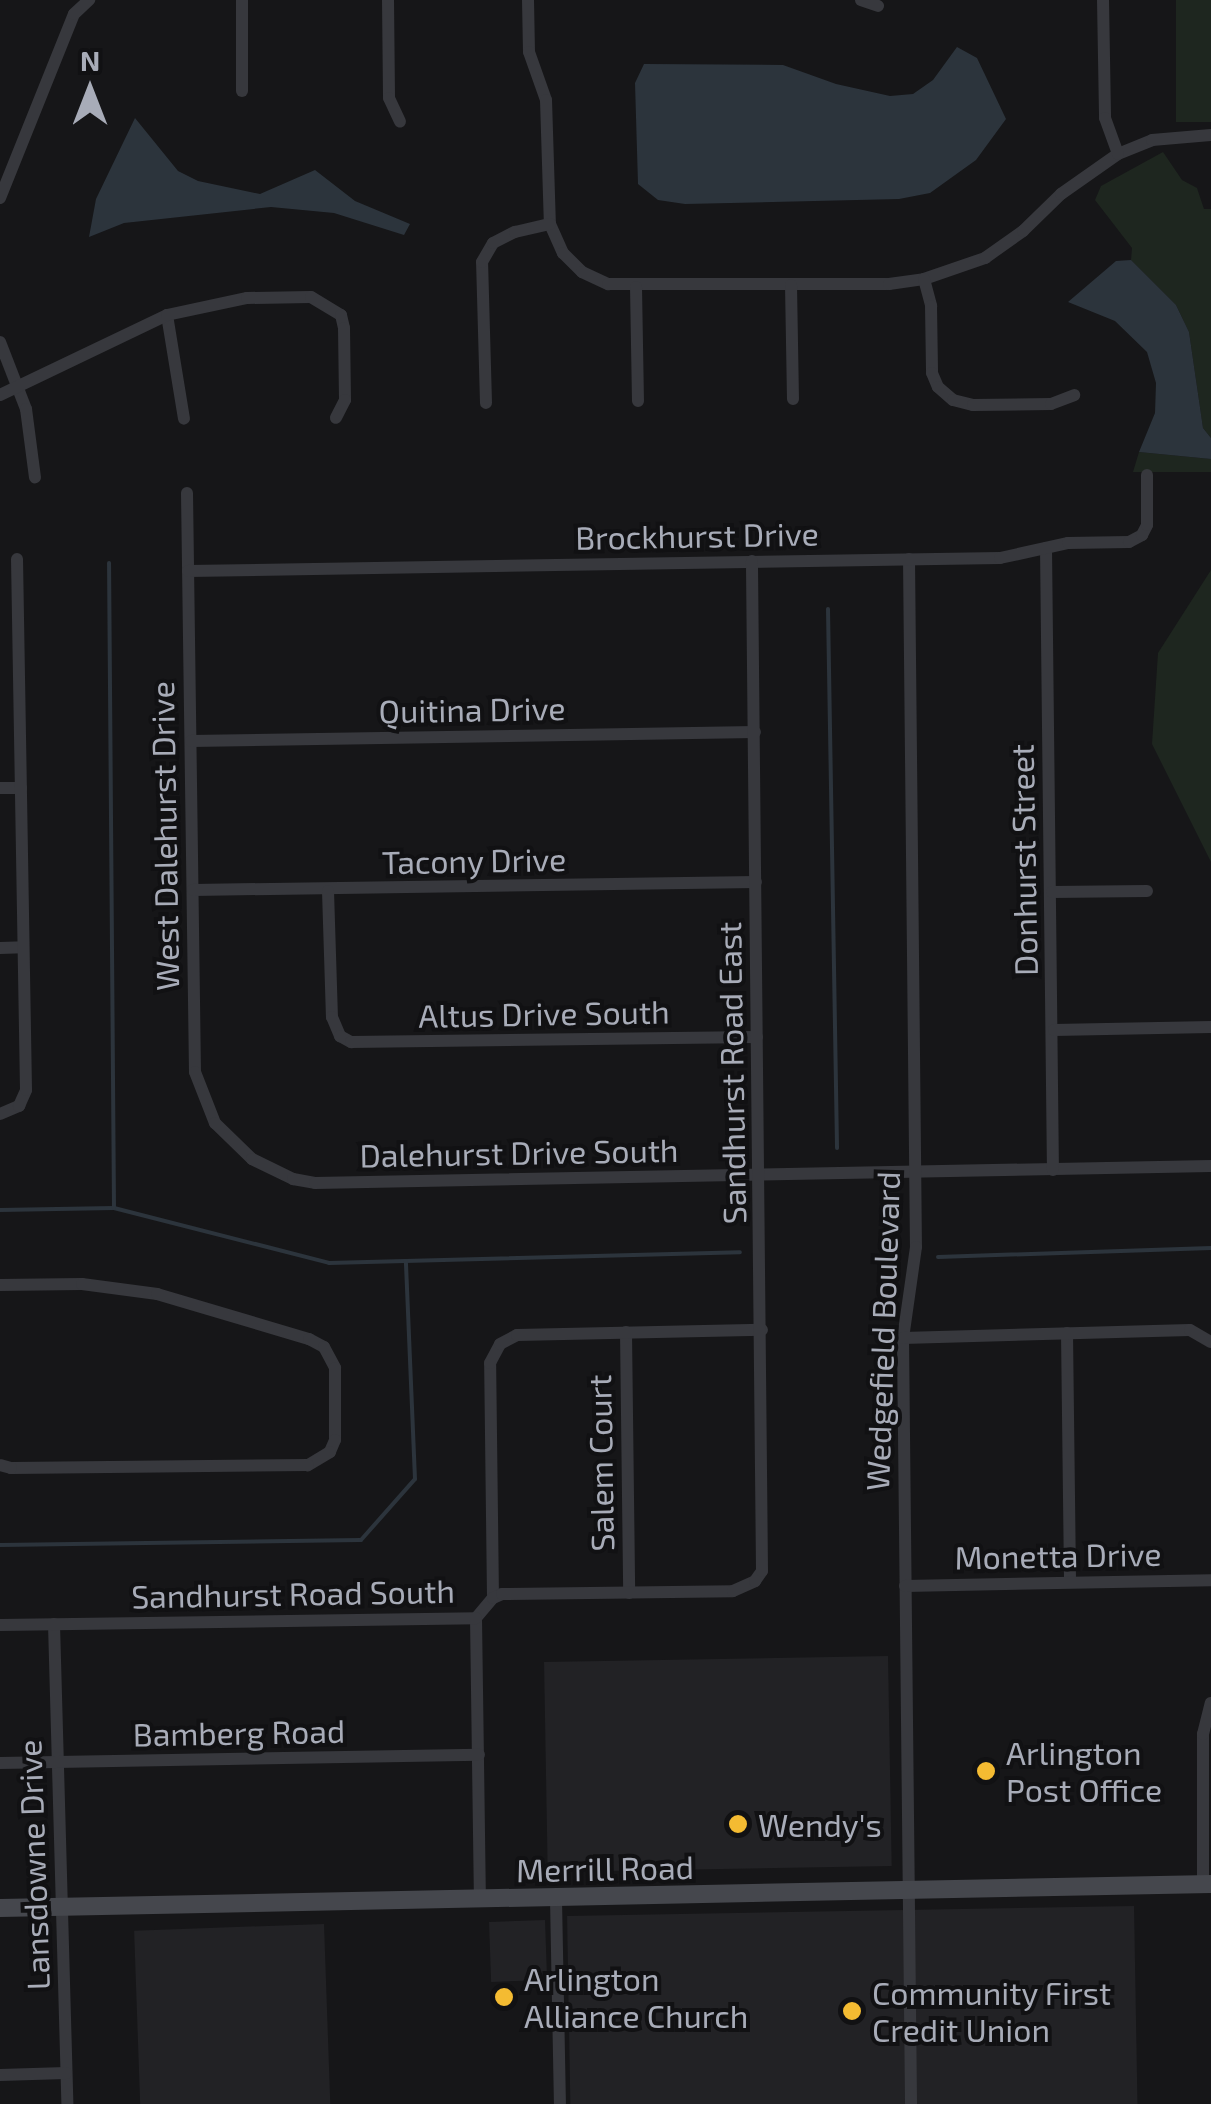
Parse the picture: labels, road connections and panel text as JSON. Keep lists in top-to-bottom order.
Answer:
{
  "streets": {
    "main road": ["Merrill Road"],
    "street": [
      "Brockhurst Drive",
      "Quitina Drive",
      "West Dalehurst Drive",
      "Tacony Drive",
      "Donhurst Street",
      "Altus Drive South",
      "Sandhurst Road East",
      "Dalehurst Drive South",
      "Wedgefield Boulevard",
      "Salem Court",
      "Monetta Drive",
      "Sandhurst Road South",
      "Bamberg Road",
      "Lansdowne Drive"
    ]
  },
  "crossings": [
    ["Brockhurst Drive", "West Dalehurst Drive"],
    ["Brockhurst Drive", "Donhurst Street"],
    ["Brockhurst Drive", "Sandhurst Road East"],
    ["Brockhurst Drive", "Wedgefield Boulevard"],
    ["Quitina Drive", "West Dalehurst Drive"],
    ["Quitina Drive", "Sandhurst Road East"],
    ["West Dalehurst Drive", "Tacony Drive"],
    ["West Dalehurst Drive", "Dalehurst Drive South"],
    ["Tacony Drive", "Altus Drive South"],
    ["Tacony Drive", "Sandhurst Road East"],
    ["Donhurst Street", "Dalehurst Drive South"],
    ["Altus Drive South", "Sandhurst Road East"],
    ["Sandhurst Road East", "Dalehurst Drive South"],
    ["Sandhurst Road East", "Sandhurst Road South"],
    ["Dalehurst Drive South", "Wedgefield Boulevard"],
    ["Wedgefield Boulevard", "Monetta Drive"],
    ["Wedgefield Boulevard", "Merrill Road"],
    ["Salem Court", "Sandhurst Road South"],
    ["Sandhurst Road South", "Lansdowne Drive"],
    ["Bamberg Road", "Lansdowne Drive"],
    ["Lansdowne Drive", "Merrill Road"]
  ],
  "places": [
    "Arlington Post Office",
    "Wendy's",
    "Arlington Alliance Church",
    "Community First Credit Union"
  ],
  "north": "top"
}
